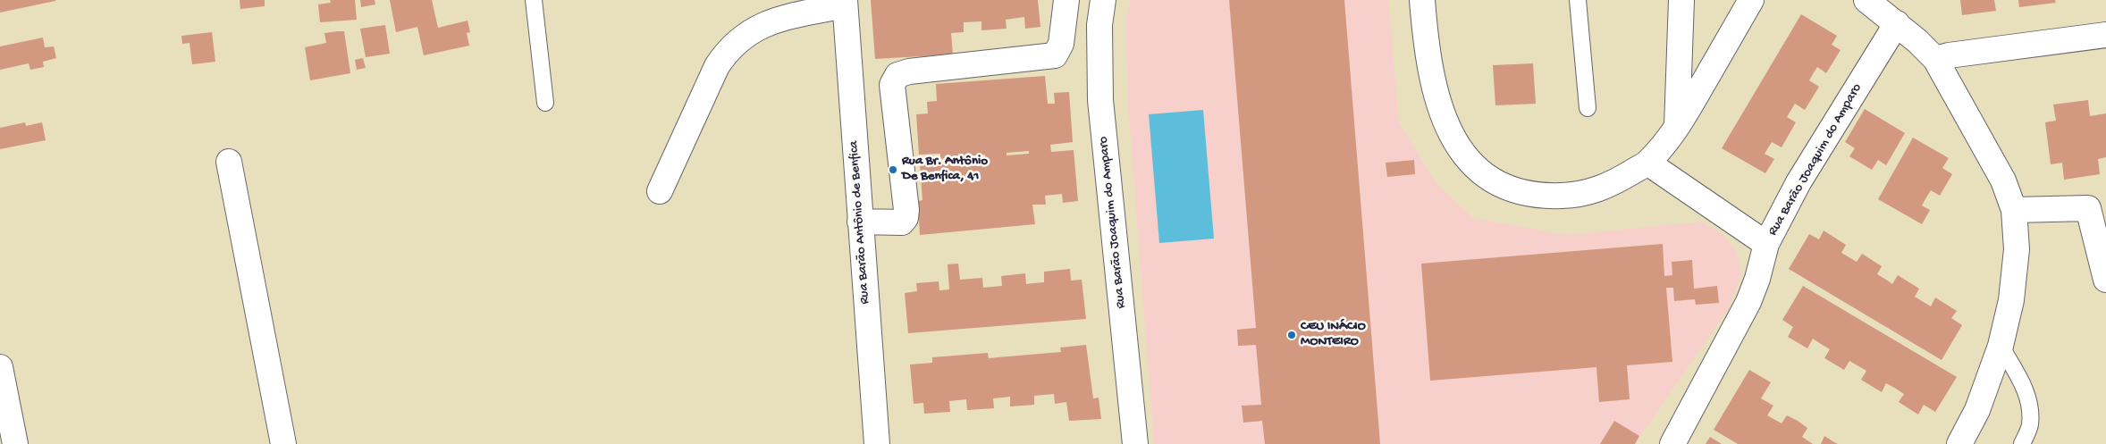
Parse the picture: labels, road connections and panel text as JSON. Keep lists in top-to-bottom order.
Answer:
{
  "streets": {
    "street": ["Rua Barão Joaquim do Amparo", "Rua Barão Antônio de Benfica"]
  },
  "places": ["Rua Br. Antônio De Benfica, 41", "CEU INÁCIO MONTEIRO"]
}
